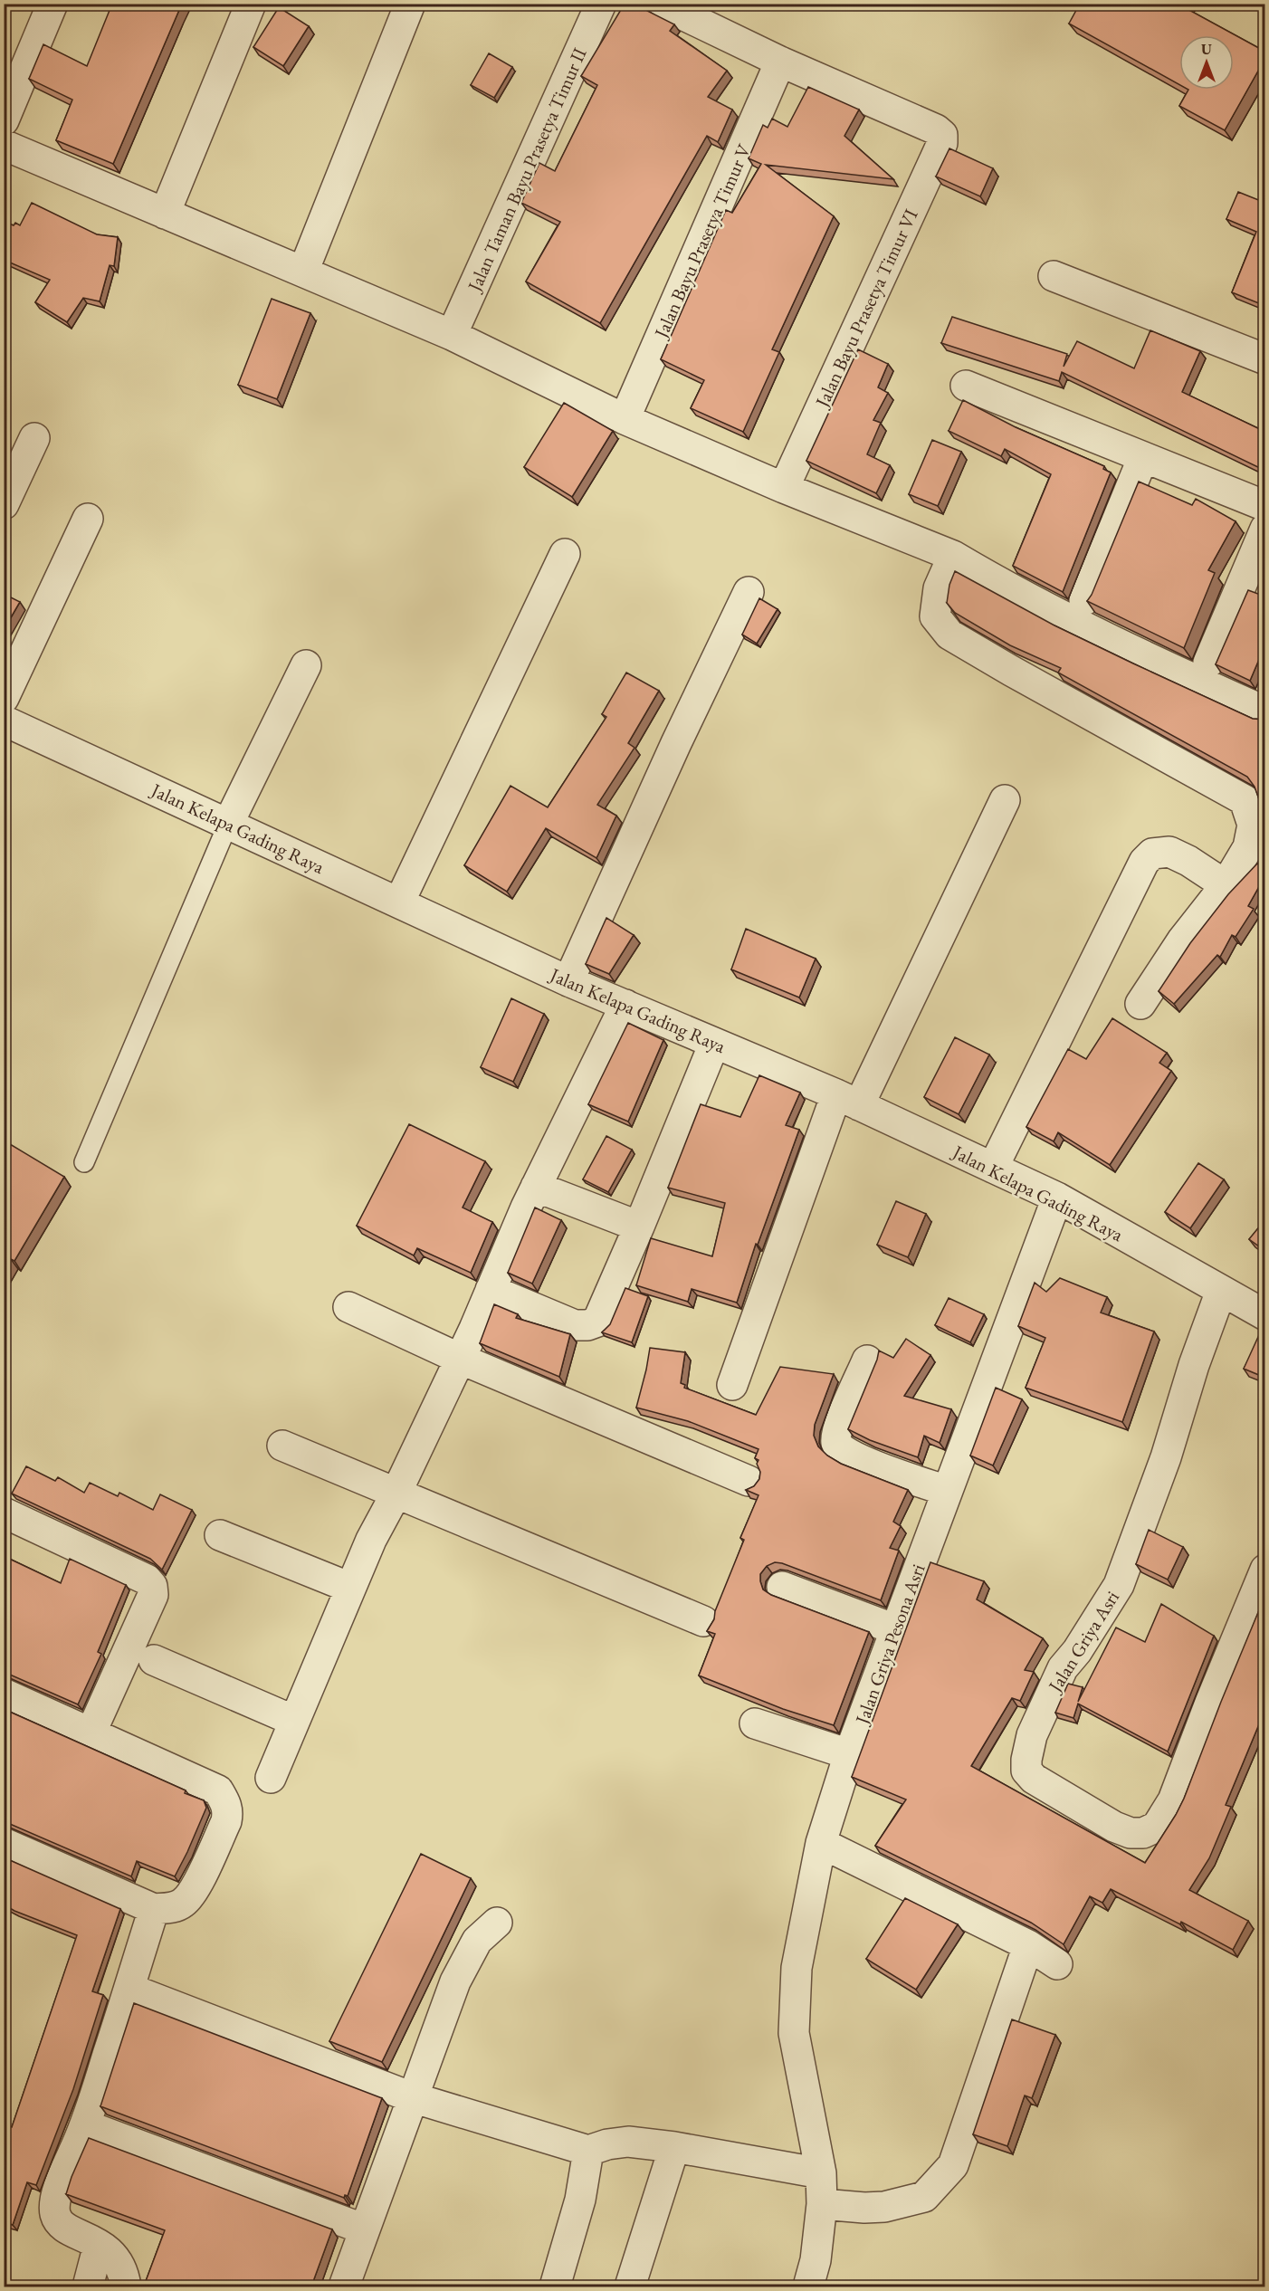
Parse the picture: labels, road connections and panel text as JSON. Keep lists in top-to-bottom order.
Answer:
{
  "streets": {
    "street": [
      "Jalan Taman Bayu Prasetya Timur II",
      "Jalan Bayu Prasetya Timur V",
      "Jalan Bayu Prasetya Timur VI",
      "Jalan Kelapa Gading Raya",
      "Jalan Griya Asri",
      "Jalan Griya Pesona Asri"
    ]
  },
  "crossings": [
    ["Jalan Bayu Prasetya Timur V", "Jalan Bayu Prasetya Timur VI"],
    ["Jalan Kelapa Gading Raya", "Jalan Griya Asri"],
    ["Jalan Kelapa Gading Raya", "Jalan Griya Pesona Asri"]
  ],
  "north": "top"
}
